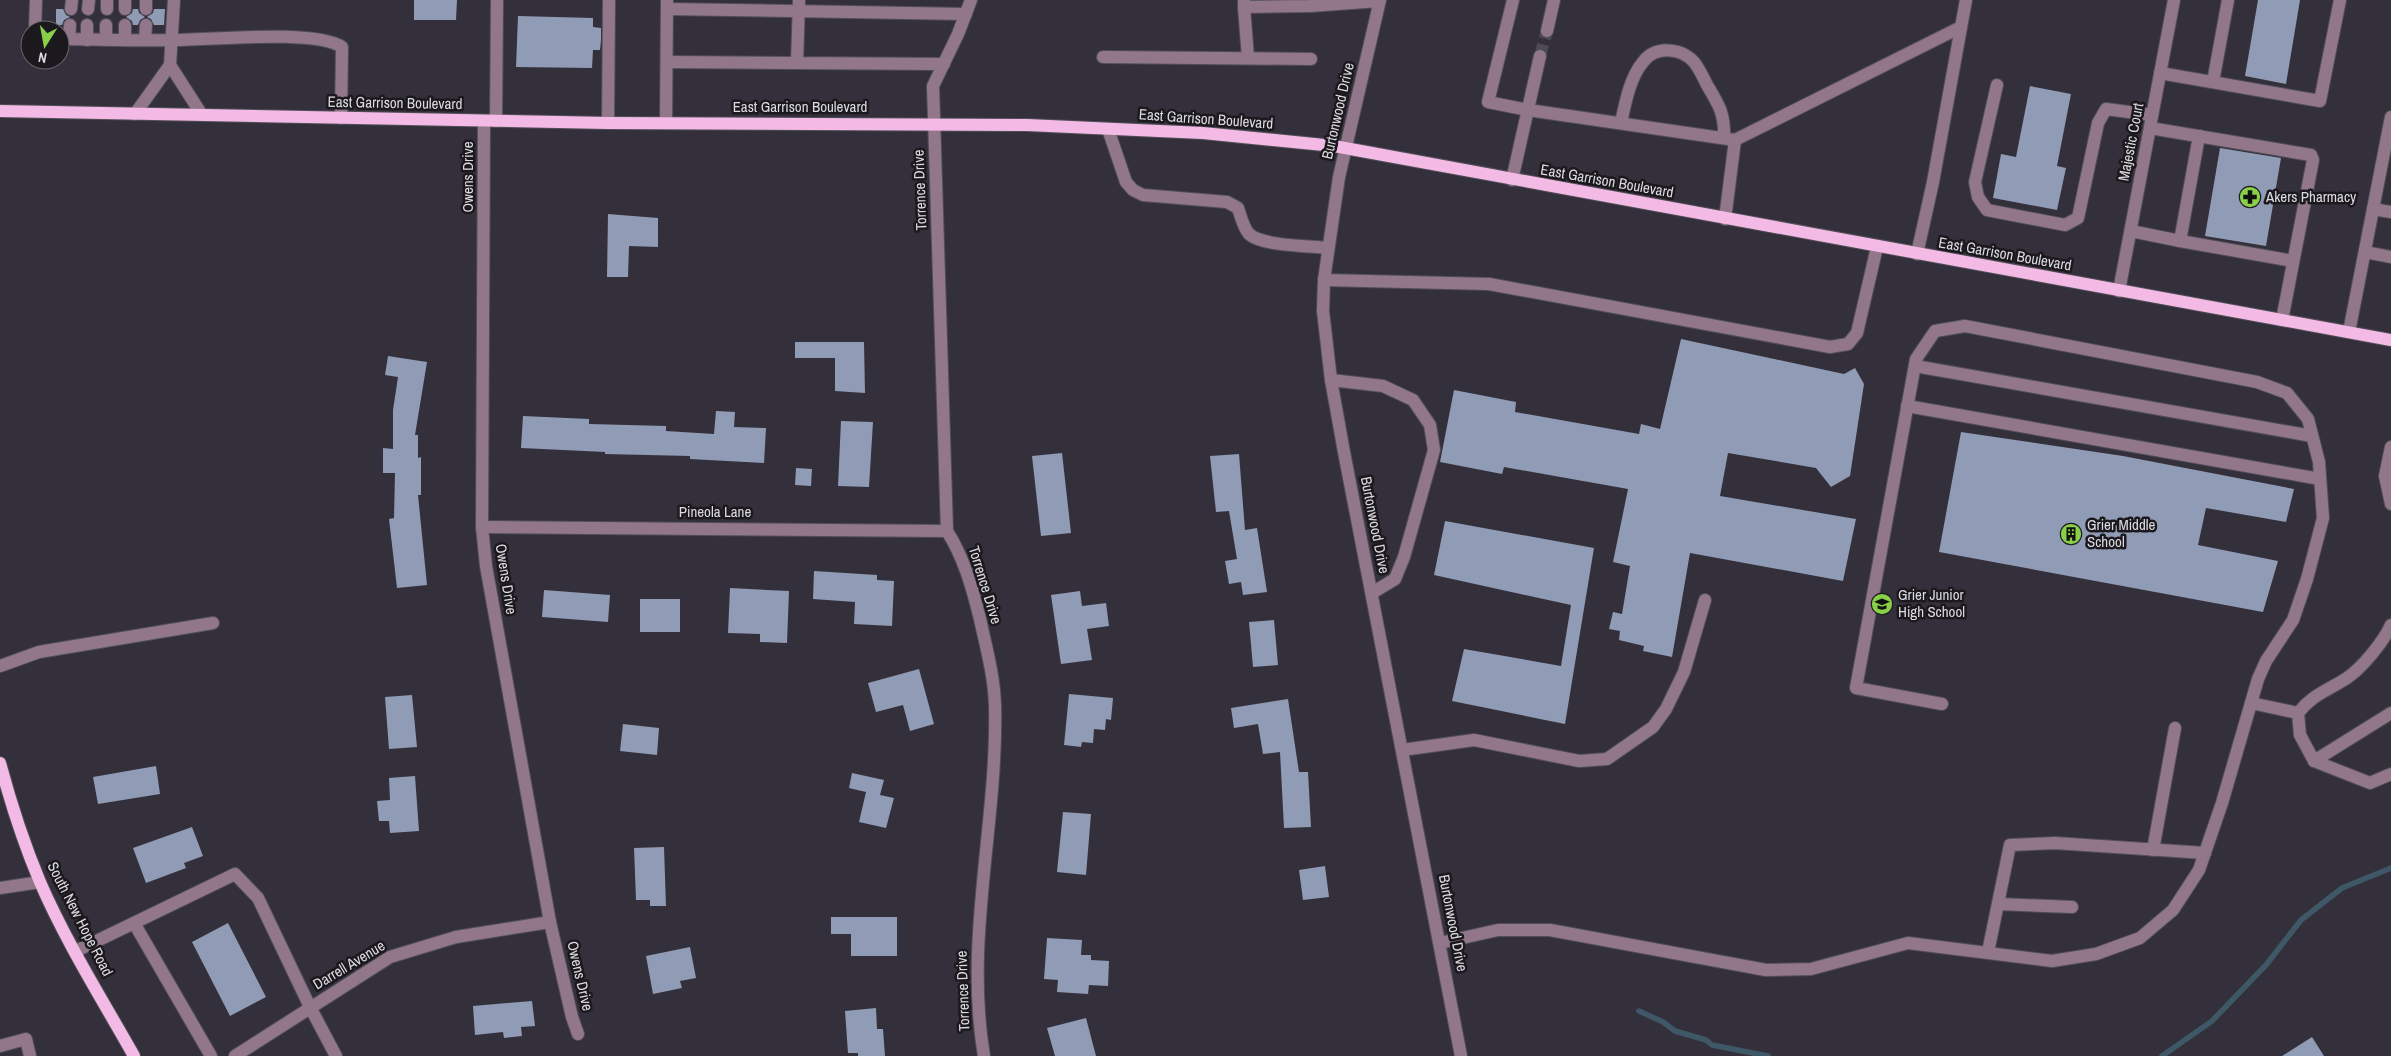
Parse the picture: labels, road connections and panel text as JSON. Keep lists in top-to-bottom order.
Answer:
{
  "streets": {
    "main road": ["East Garrison Boulevard", "South New Hope Road"],
    "street": [
      "Burtonwood Drive",
      "Majestic Court",
      "Owens Drive",
      "Torrence Drive",
      "Pineola Lane",
      "Darrell Avenue"
    ]
  },
  "crossings": [
    ["East Garrison Boulevard", "Burtonwood Drive"],
    ["East Garrison Boulevard", "Majestic Court"],
    ["East Garrison Boulevard", "Owens Drive"],
    ["East Garrison Boulevard", "Torrence Drive"],
    ["Owens Drive", "Pineola Lane"],
    ["Owens Drive", "Darrell Avenue"],
    ["Torrence Drive", "Pineola Lane"]
  ],
  "places": {
    "pharmacy": ["Akers Pharmacy"],
    "building": ["Grier Middle School"],
    "school or university": ["Grier Junior High School"]
  },
  "north": "bottom"
}
